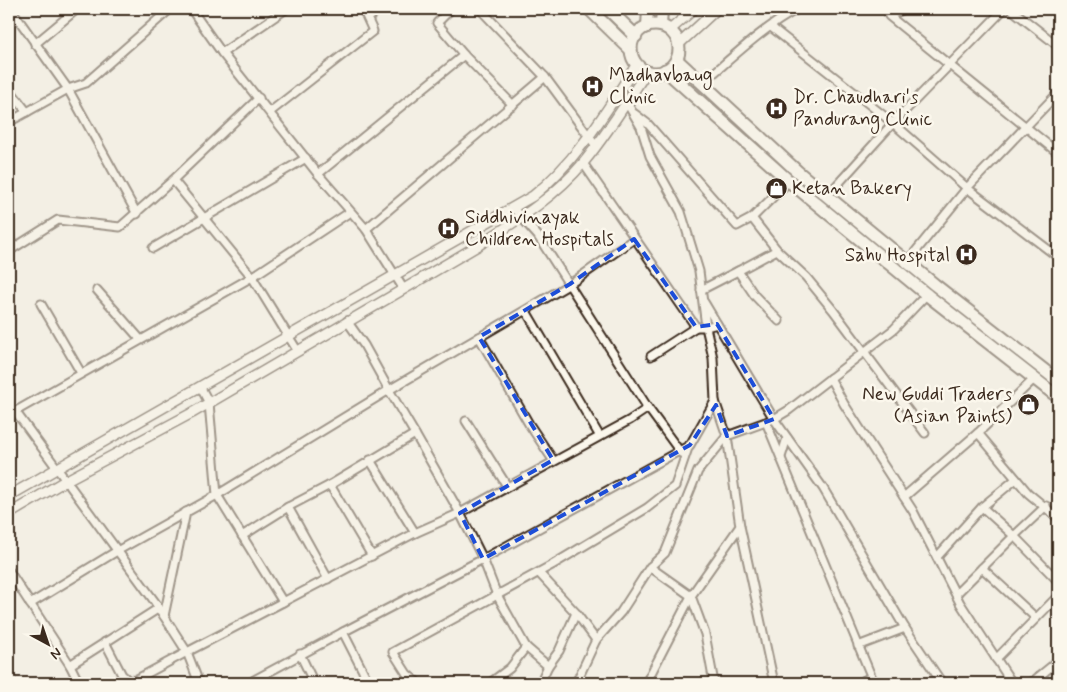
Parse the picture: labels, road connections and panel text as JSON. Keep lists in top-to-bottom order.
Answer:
{
  "places": {
    "hospital": [
      "Madhavbaug Clinic",
      "Dr. Chaudhari's Pandurang Clinic",
      "Siddhivinayak Children Hospitals",
      "Sahu Hospital"
    ],
    "shop": ["Ketan Bakery", "New Guddi Traders (Asian Paints)"]
  },
  "north": "bottom right"
}
